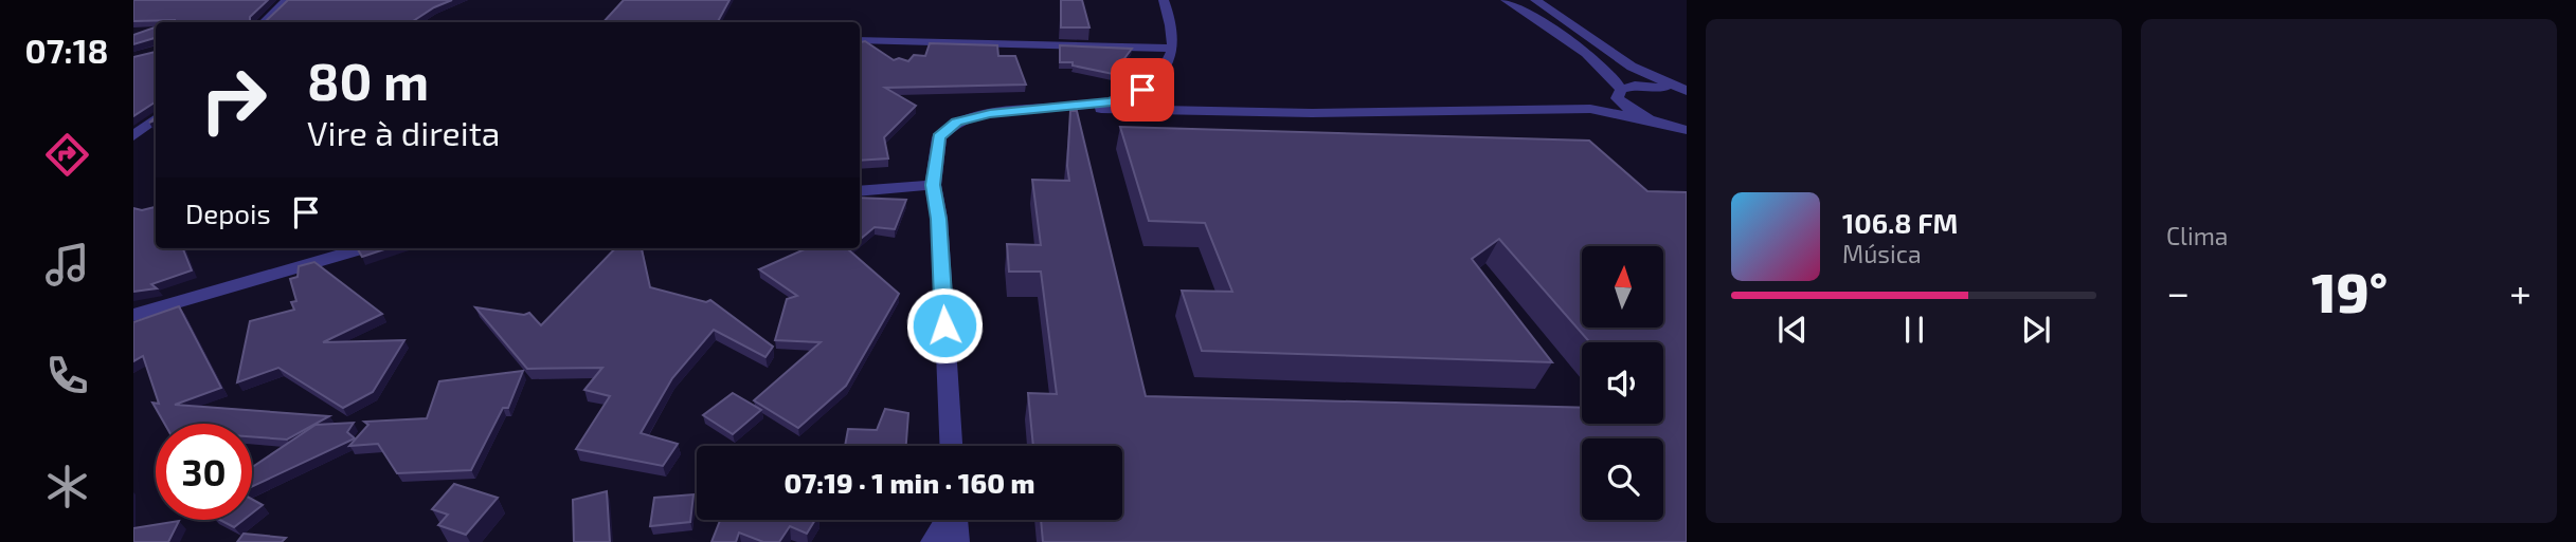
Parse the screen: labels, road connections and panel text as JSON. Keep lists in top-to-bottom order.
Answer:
{
  "north": "top",
  "page": {
    "tabs": "07:18",
    "tile": "Clima",
    "turn": ["80 m", "Vire à direita"],
    "then": "Depois",
    "song": ["106.8 FM", "Música"],
    "heat": ["−", "19°", "+"],
    "limit": "30",
    "trip": "07:19 · 1 min · 160 m"
  }
}
